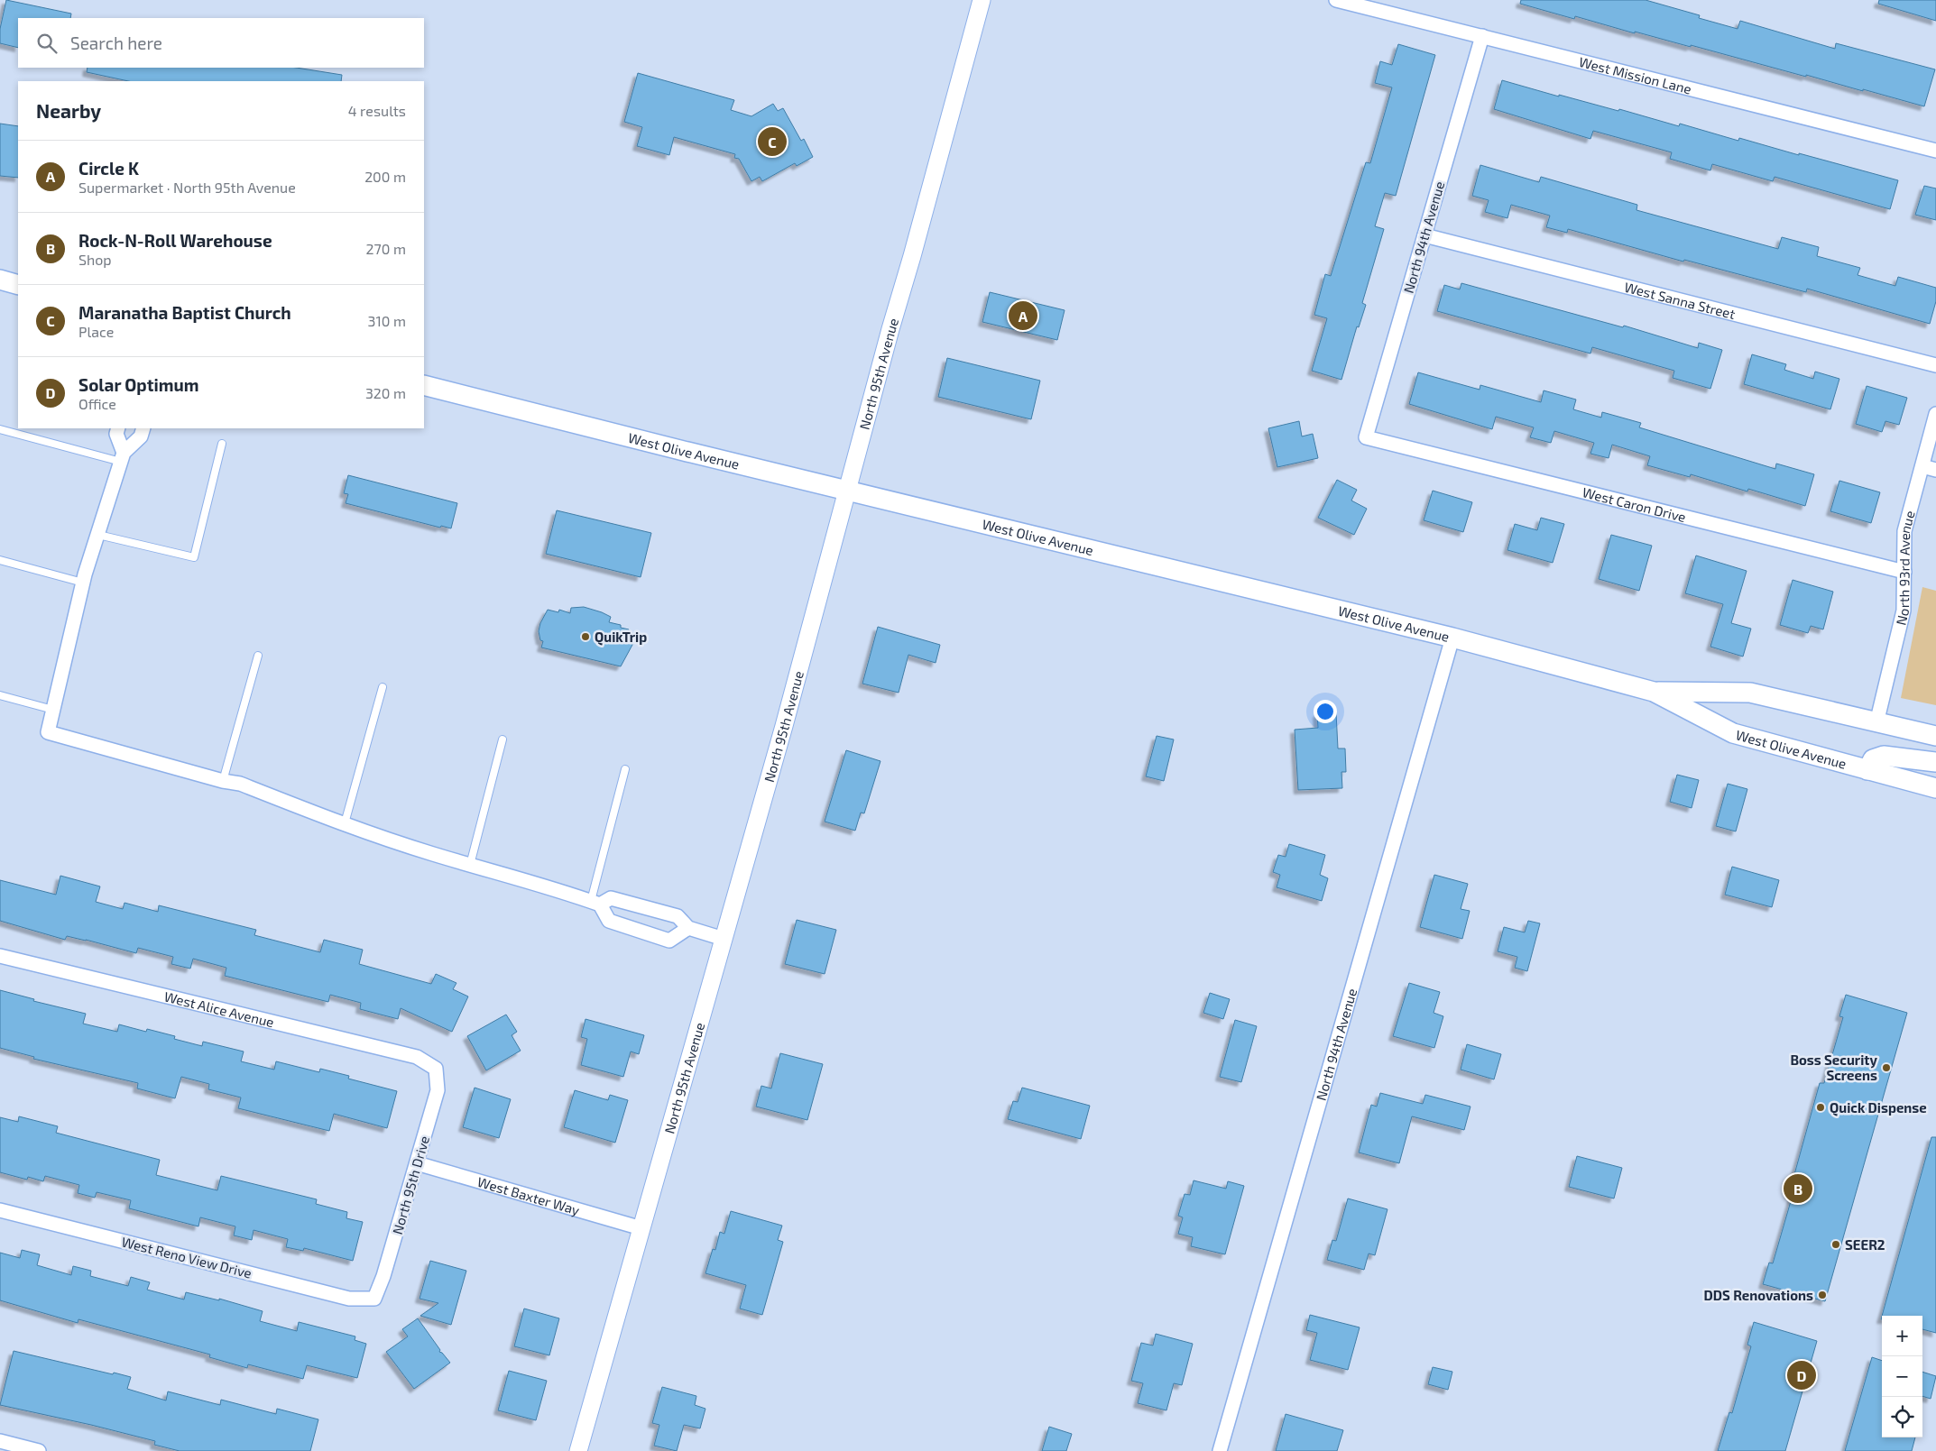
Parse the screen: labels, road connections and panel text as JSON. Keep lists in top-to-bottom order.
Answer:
{
  "streets": {
    "main road": ["West Olive Avenue"],
    "street": [
      "West Mission Lane",
      "North 94th Avenue",
      "West Sanna Street",
      "North 95th Avenue",
      "West Caron Drive",
      "North 93rd Avenue",
      "West Alice Avenue",
      "North 95th Drive",
      "West Baxter Way",
      "West Reno View Drive"
    ]
  },
  "crossings": [
    ["West Mission Lane", "North 94th Avenue"],
    ["North 94th Avenue", "West Sanna Street"],
    ["North 94th Avenue", "West Olive Avenue"],
    ["North 94th Avenue", "West Caron Drive"],
    ["North 95th Avenue", "West Olive Avenue"],
    ["North 95th Avenue", "West Baxter Way"],
    ["West Olive Avenue", "North 93rd Avenue"],
    ["West Caron Drive", "North 93rd Avenue"],
    ["West Alice Avenue", "North 95th Drive"],
    ["North 95th Drive", "West Baxter Way"],
    ["North 95th Drive", "West Reno View Drive"]
  ],
  "places": [
    "QuikTrip",
    "Boss Security Screens",
    "Quick Dispense",
    "SEER2",
    "DDS Renovations"
  ],
  "page": {
    "search": "Search here",
    "heading": ["Nearby", "4 results"],
    "pins": [
      "C",
      "A",
      "B",
      "D"
    ],
    "list": [
      {
        "mark": "A",
        "name": "Circle K",
        "note": "Supermarket · North 95th Avenue",
        "value": "200 m"
      },
      {
        "mark": "B",
        "name": "Rock-N-Roll Warehouse",
        "note": "Shop",
        "value": "270 m"
      },
      {
        "mark": "C",
        "name": "Maranatha Baptist Church",
        "note": "Place",
        "value": "310 m"
      },
      {
        "mark": "D",
        "name": "Solar Optimum",
        "note": "Office",
        "value": "320 m"
      }
    ],
    "map_buttons": ["+", "−"]
  }
}
